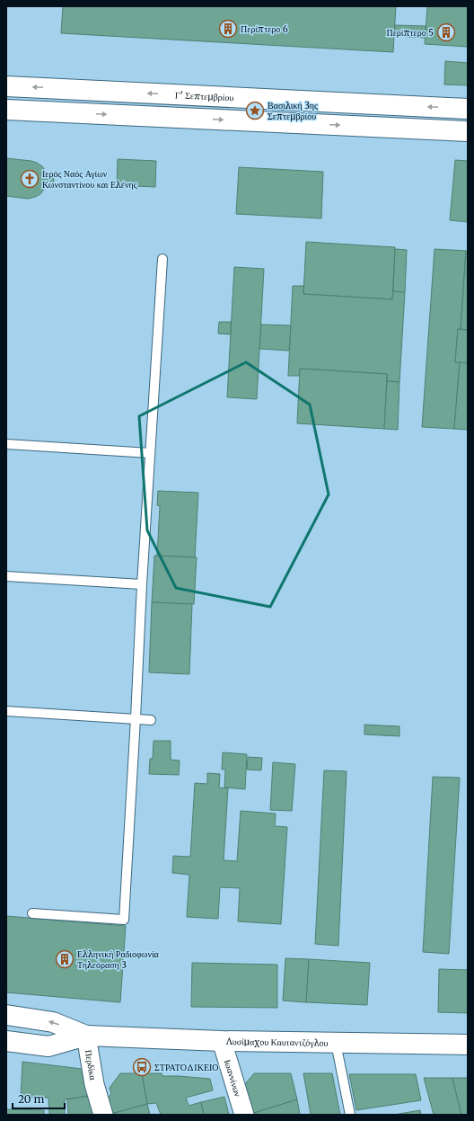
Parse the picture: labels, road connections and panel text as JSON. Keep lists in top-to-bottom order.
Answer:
{
  "streets": {
    "main road": ["Γ' Σεπτεμβρίου", "Λυσίμαχου Καυταντζόγλου"],
    "street": ["Περδίκα", "Ιωαννίνων"]
  },
  "crossings": [
    ["Λυσίμαχου Καυταντζόγλου", "Περδίκα"],
    ["Λυσίμαχου Καυταντζόγλου", "Ιωαννίνων"]
  ],
  "places": {
    "building": ["Περίπτερο 6", "Περίπτερο 5", "Ελληνική Ραδιοφωνία Τηλεόραση 3"],
    "place": ["Βασιλική 3ης Σεπτεμβρίου"],
    "church": ["Ιερός Ναός Αγίων Κωνσταντίνου και Ελένης"],
    "bus stop": ["ΣΤΡΑΤΟΔΙΚΕΙΟ"]
  },
  "scale_bar": "20 m"
}
